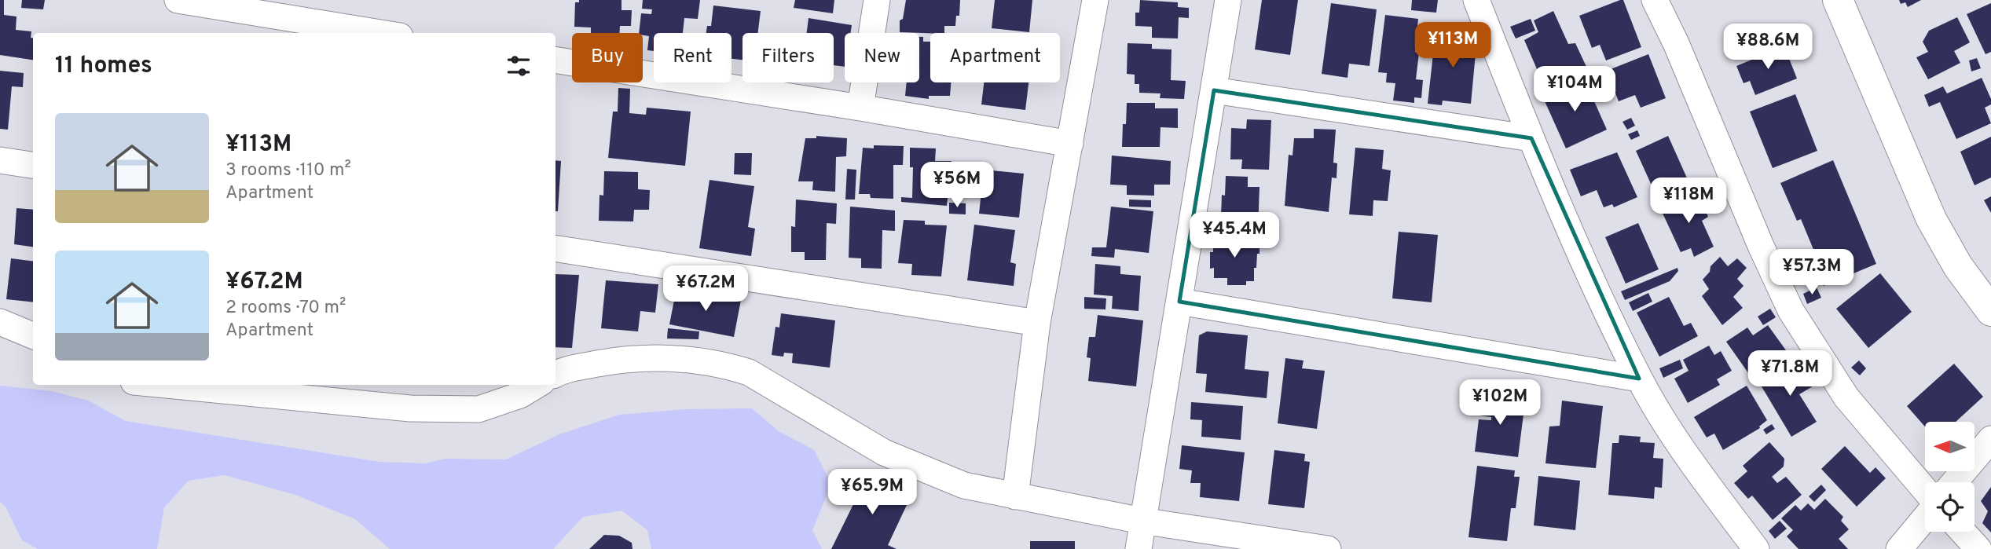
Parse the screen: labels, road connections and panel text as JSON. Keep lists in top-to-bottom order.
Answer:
{
  "north": "left",
  "page": {
    "price": [
      "¥113M",
      "¥88.6M",
      "¥104M",
      "¥56M",
      "¥118M",
      "¥45.4M",
      "¥57.3M",
      "¥67.2M",
      "¥71.8M",
      "¥102M",
      "¥65.9M"
    ],
    "chip": [
      "Buy",
      "Rent",
      "Filters",
      "New",
      "Apartment"
    ],
    "heading": "11 homes",
    "list": [
      {
        "name": "¥113M",
        "note": "3 rooms · 110 m² · Apartment"
      },
      {
        "name": "¥67.2M",
        "note": "2 rooms · 70 m² · Apartment"
      }
    ]
  }
}
